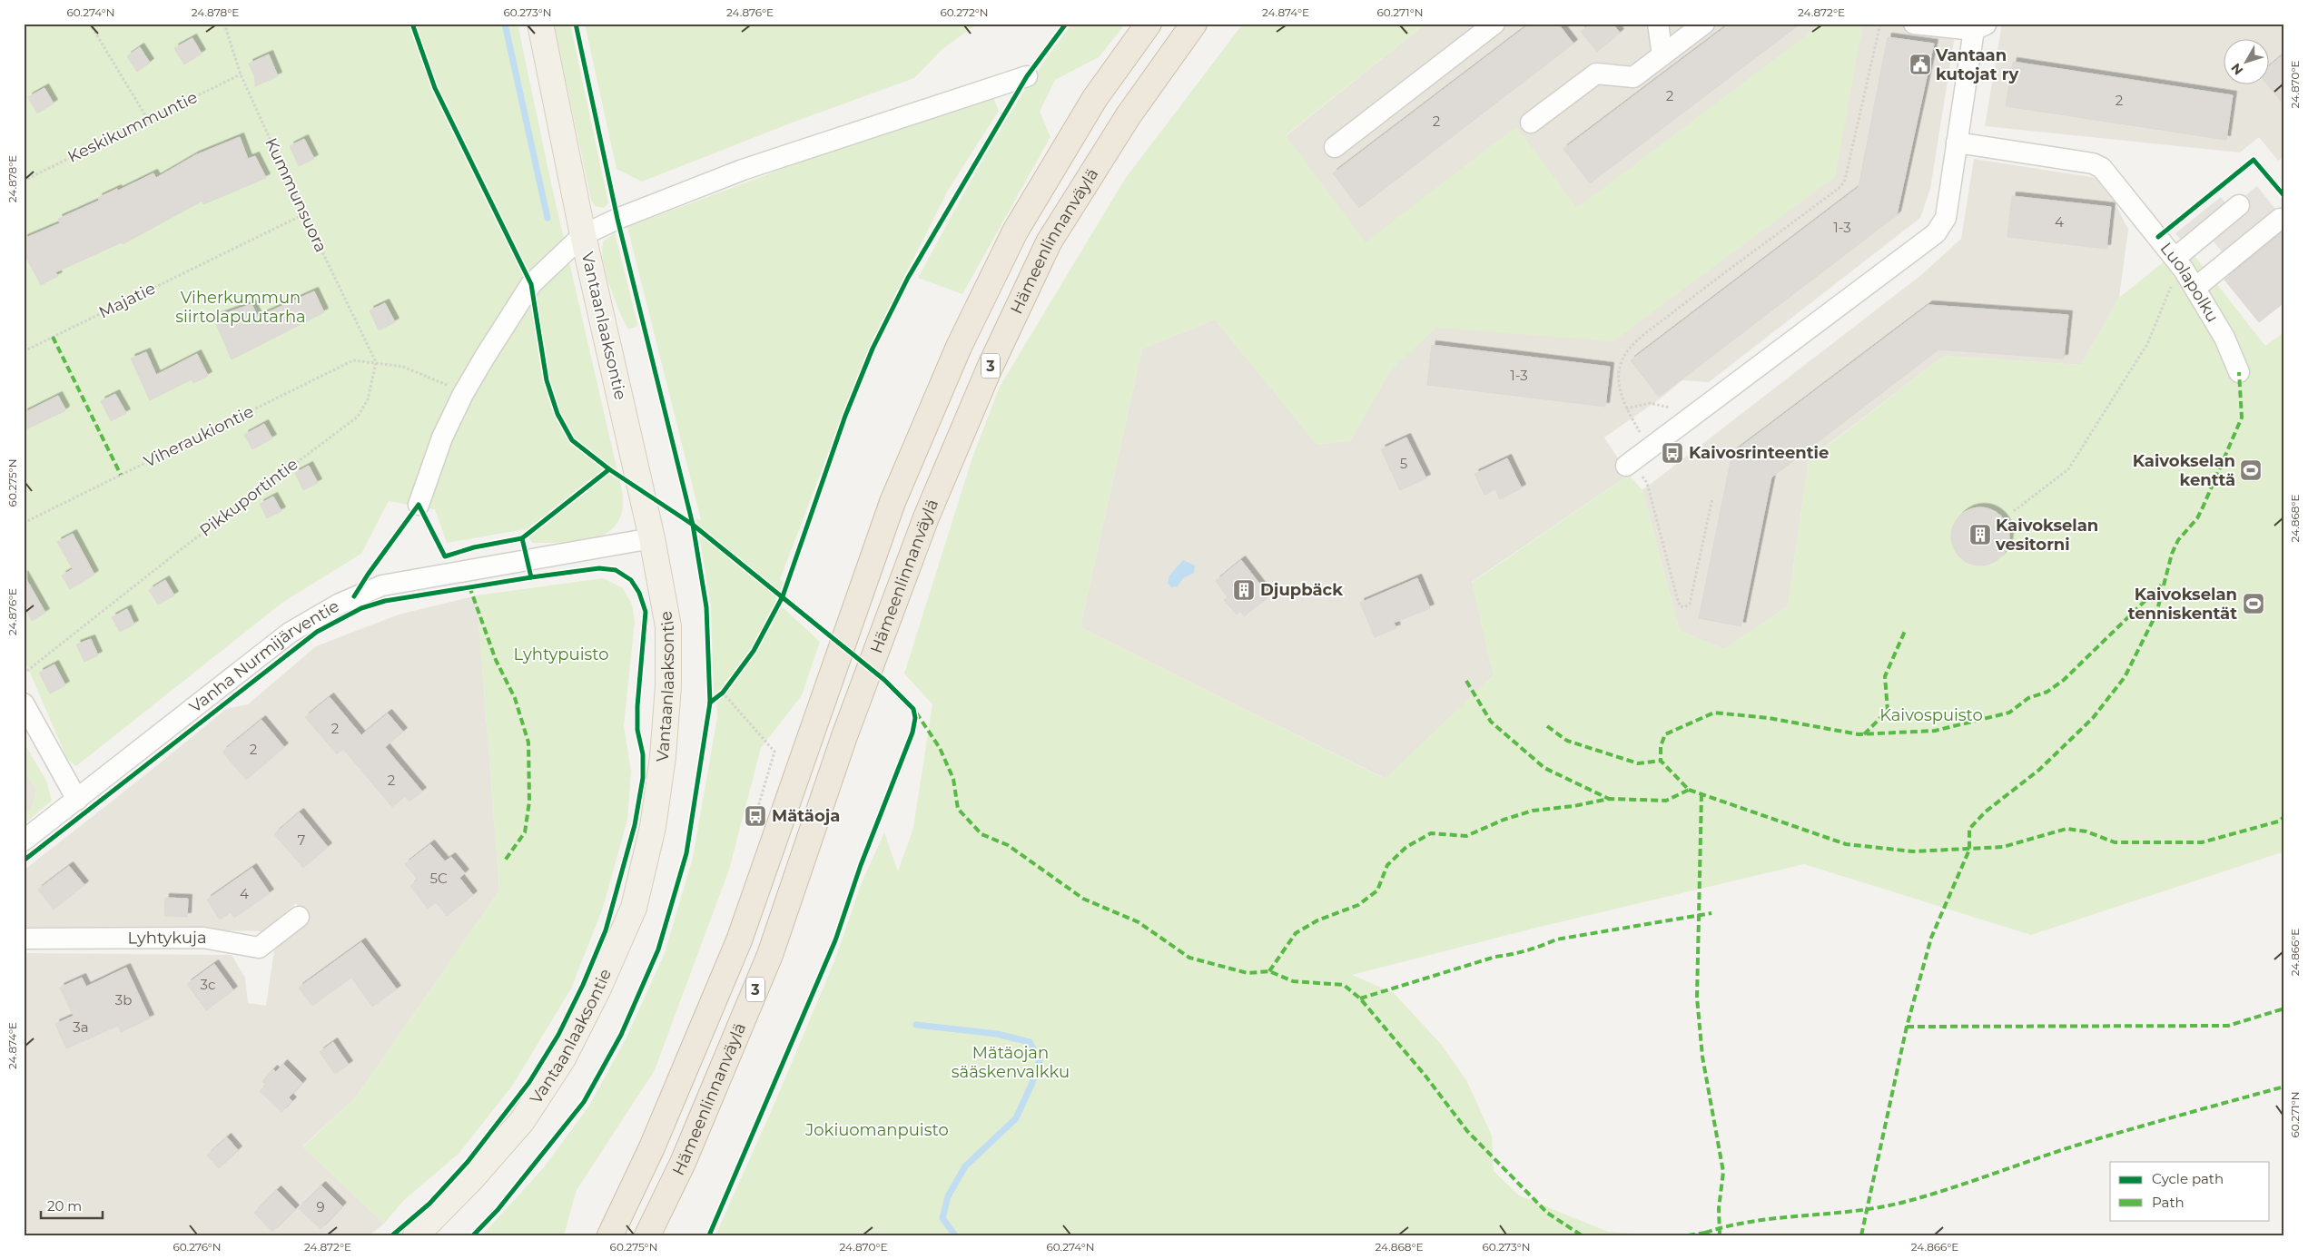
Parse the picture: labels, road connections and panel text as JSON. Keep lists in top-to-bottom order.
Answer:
{
  "streets": {
    "highway": ["Hämeenlinnanväylä", "3"],
    "main road": ["Vantaanlaaksontie"],
    "street": ["Luolapolku", "Vanha Nurmijärventie", "Lyhtykuja"],
    "path": [
      "Keskikummuntie",
      "Kummunsuora",
      "Majatie",
      "Viheraukiontie",
      "Pikkuportintie"
    ]
  },
  "crossings": [
    ["Keskikummuntie", "Kummunsuora"],
    ["Kummunsuora", "Majatie"],
    ["Kummunsuora", "Viheraukiontie"],
    ["Kummunsuora", "Pikkuportintie"],
    ["Vantaanlaaksontie", "Vanha Nurmijärventie"],
    ["Viheraukiontie", "Pikkuportintie"]
  ],
  "parks": [
    "Viherkummun siirtolapuutarha",
    "Lyhtypuisto",
    "Kaivospuisto",
    "Mätäojan sääskenvalkku",
    "Jokiuomanpuisto"
  ],
  "places": {
    "public building": ["Vantaan kutojat ry"],
    "bus stop": ["Kaivosrinteentie", "Mätäoja"],
    "sports": ["Kaivokselan kenttä", "Kaivokselan tenniskentät"],
    "building": ["Kaivokselan vesitorni", "Djupbäck"]
  },
  "house_numbers": [
    "2",
    "2",
    "2",
    "4",
    "1-3",
    "1-3",
    "5",
    "2",
    "2",
    "2",
    "7",
    "5C",
    "4",
    "3c",
    "3b",
    "3a",
    "9"
  ],
  "legend": ["Cycle path", "Path"],
  "scale_bar": "20 m",
  "north": "bottom left",
  "coordinates": [
    "60.274°N",
    "24.878°E",
    "60.273°N",
    "24.876°E",
    "60.272°N",
    "24.874°E",
    "60.271°N",
    "24.872°E",
    "24.870°E",
    "60.275°N",
    "24.868°E",
    "24.866°E",
    "60.276°N"
  ]
}
